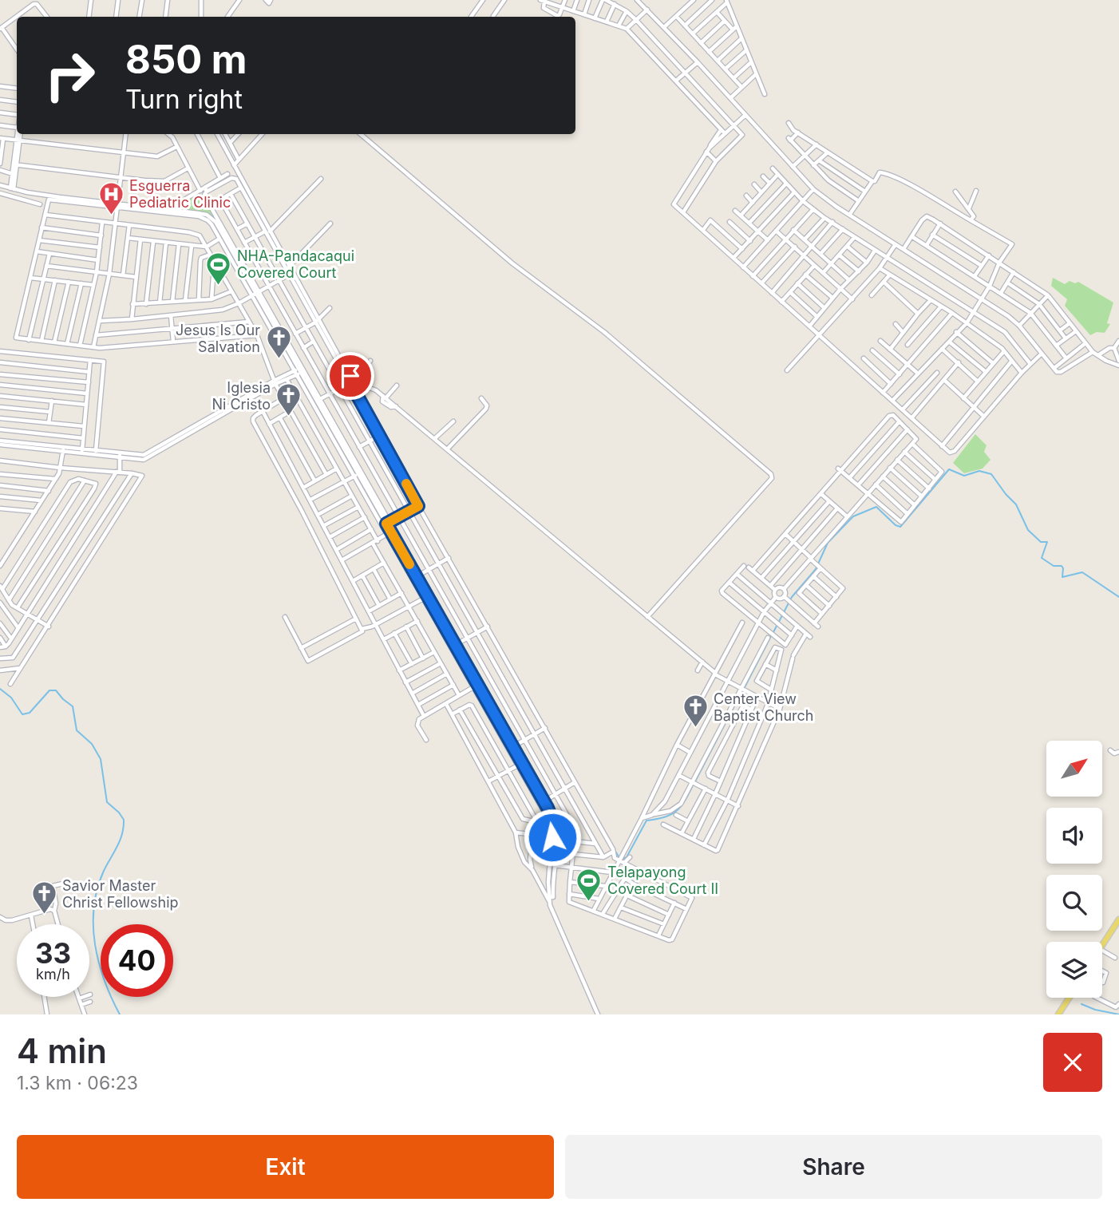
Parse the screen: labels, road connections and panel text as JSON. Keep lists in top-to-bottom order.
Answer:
{
  "places": {
    "hospital": ["Esguerra Pediatric Clinic"],
    "sports": ["NHA-Pandacaqui Covered Court", "Telapayong Covered Court II"],
    "church": [
      "Jesus Is Our Salvation",
      "Iglesia Ni Cristo",
      "Center View Baptist Church",
      "Savior Master Christ Fellowship"
    ]
  },
  "north": "top right",
  "page": {
    "turn": ["850 m", "Turn right"],
    "speed": "33 km/h",
    "limit": "40",
    "heading": ["4 min", "1.3 km · 06:23"],
    "buttons": ["Exit", "Share"]
  }
}
